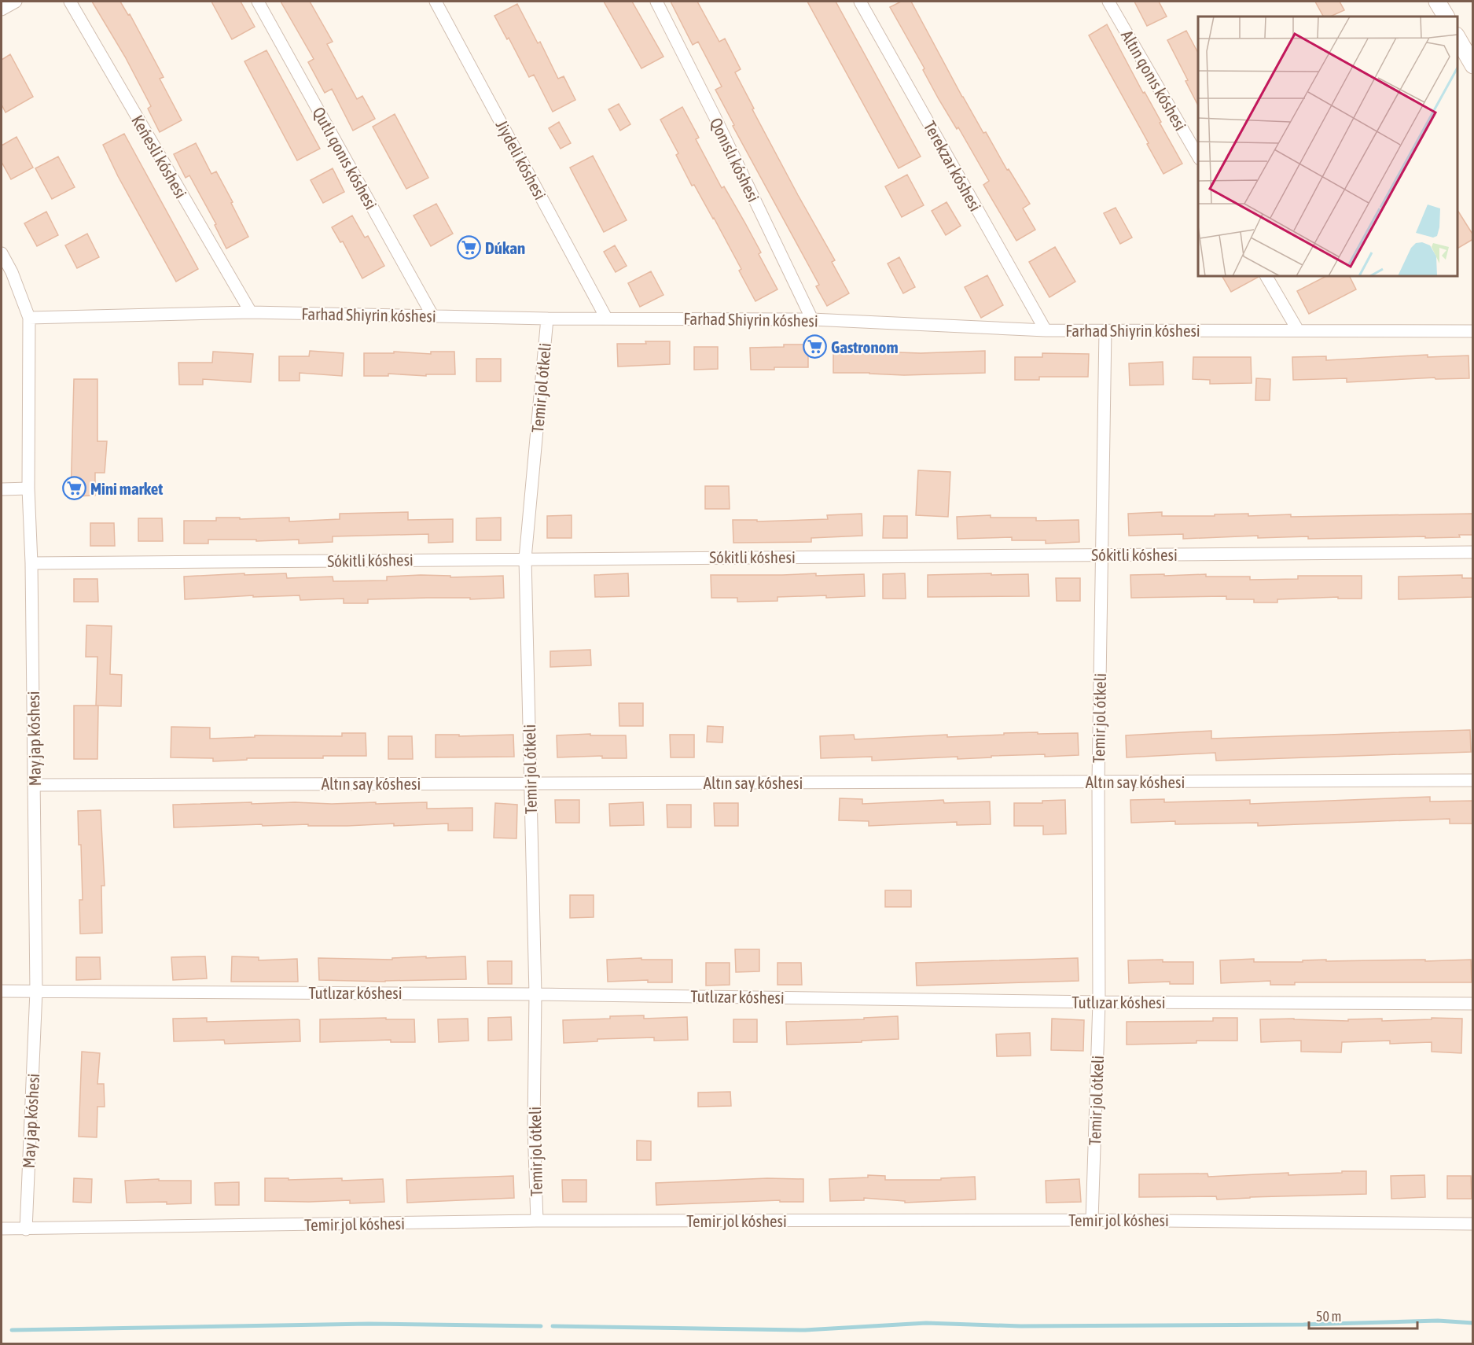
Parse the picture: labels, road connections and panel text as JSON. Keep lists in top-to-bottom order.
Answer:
{
  "streets": {
    "street": [
      "Altın qonıs kóshesi",
      "Keńesli kóshesi",
      "Qutlı qonıs kóshesi",
      "Jiydeli kóshesi",
      "Qonıslı kóshesi",
      "Terekzar kóshesi",
      "Farhad Shiyrin kóshesi",
      "Temir jol ótkeli",
      "Sókitli kóshesi",
      "May jap kóshesi",
      "Altın say kóshesi",
      "Tutlızar kóshesi",
      "Temir jol kóshesi"
    ]
  },
  "crossings": [
    ["Keńesli kóshesi", "Farhad Shiyrin kóshesi"],
    ["Qutlı qonıs kóshesi", "Farhad Shiyrin kóshesi"],
    ["Jiydeli kóshesi", "Farhad Shiyrin kóshesi"],
    ["Qonıslı kóshesi", "Farhad Shiyrin kóshesi"],
    ["Terekzar kóshesi", "Farhad Shiyrin kóshesi"],
    ["Farhad Shiyrin kóshesi", "Temir jol ótkeli"],
    ["Farhad Shiyrin kóshesi", "May jap kóshesi"],
    ["Temir jol ótkeli", "Sókitli kóshesi"],
    ["Temir jol ótkeli", "Altın say kóshesi"],
    ["Temir jol ótkeli", "Tutlızar kóshesi"],
    ["Temir jol ótkeli", "Temir jol kóshesi"],
    ["Sókitli kóshesi", "May jap kóshesi"],
    ["May jap kóshesi", "Altın say kóshesi"],
    ["May jap kóshesi", "Tutlızar kóshesi"],
    ["May jap kóshesi", "Temir jol kóshesi"]
  ],
  "places": {
    "supermarket": ["Dúkan", "Gastronom", "Mini market"]
  },
  "scale_bar": "50 m"
}
